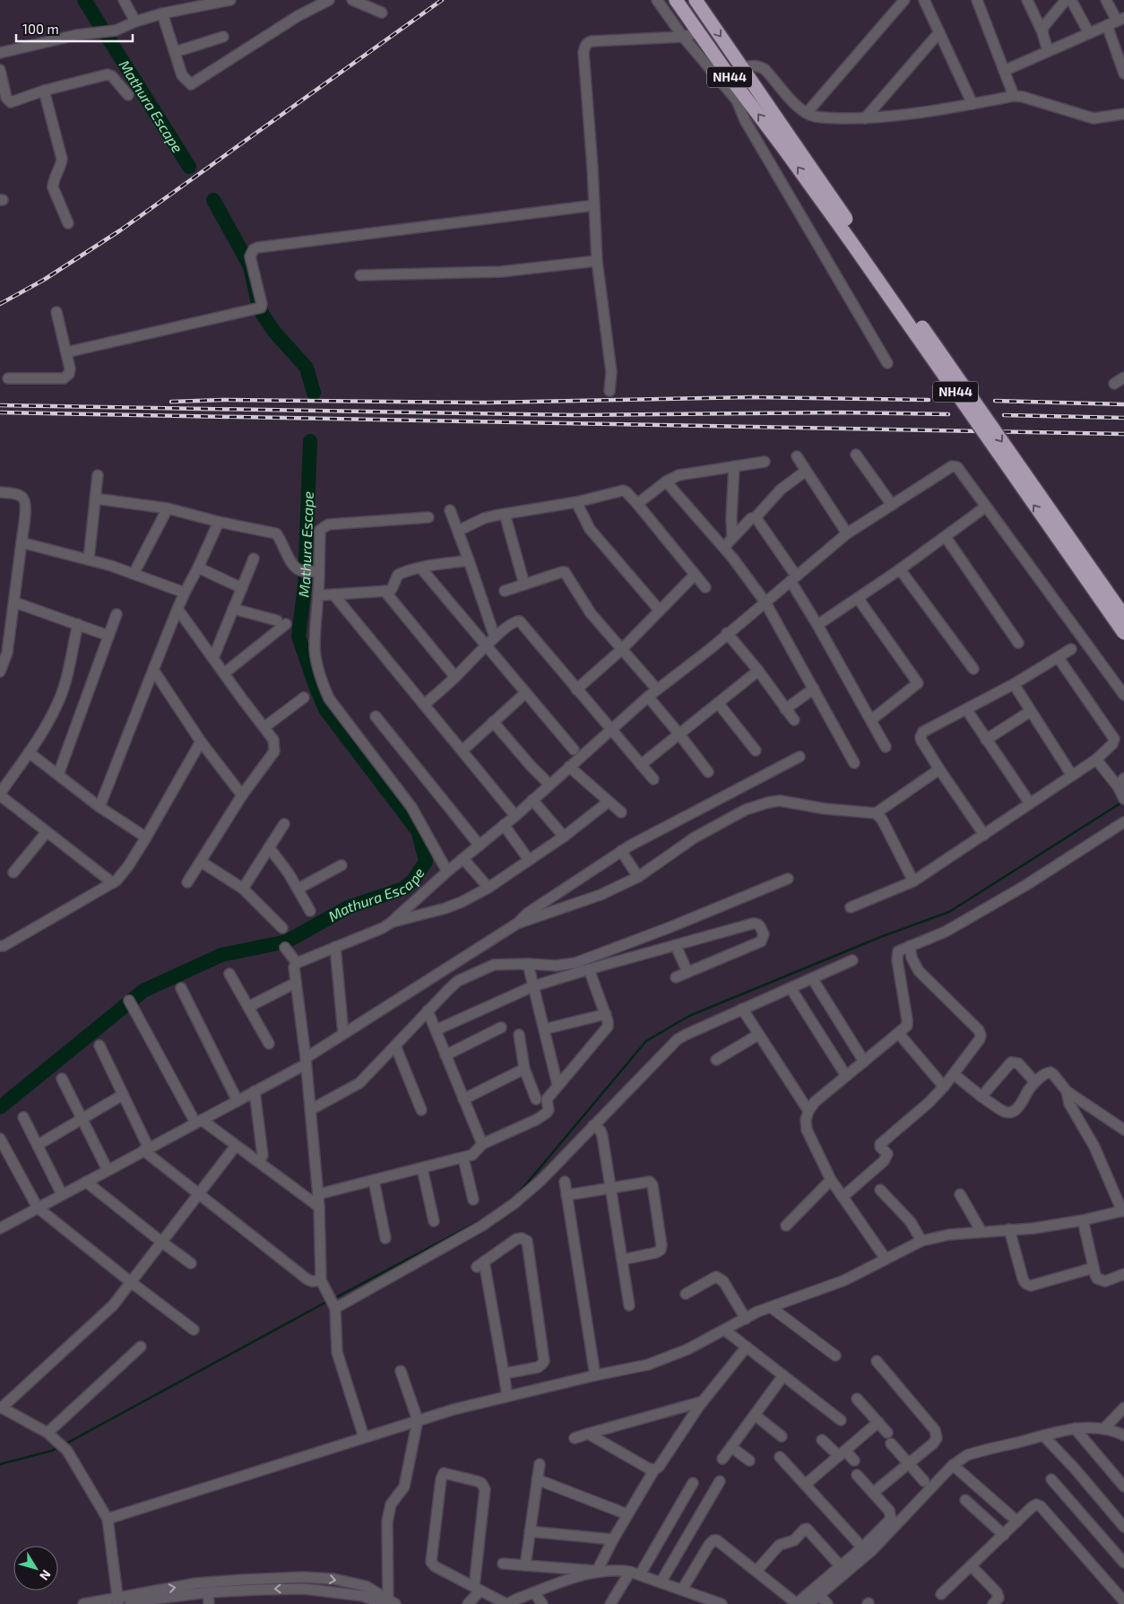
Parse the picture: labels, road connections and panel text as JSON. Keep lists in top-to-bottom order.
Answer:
{
  "streets": {
    "highway": ["NH44"]
  },
  "water": ["Mathura Escape"],
  "scale_bar": "100 m",
  "north": "bottom right"
}
